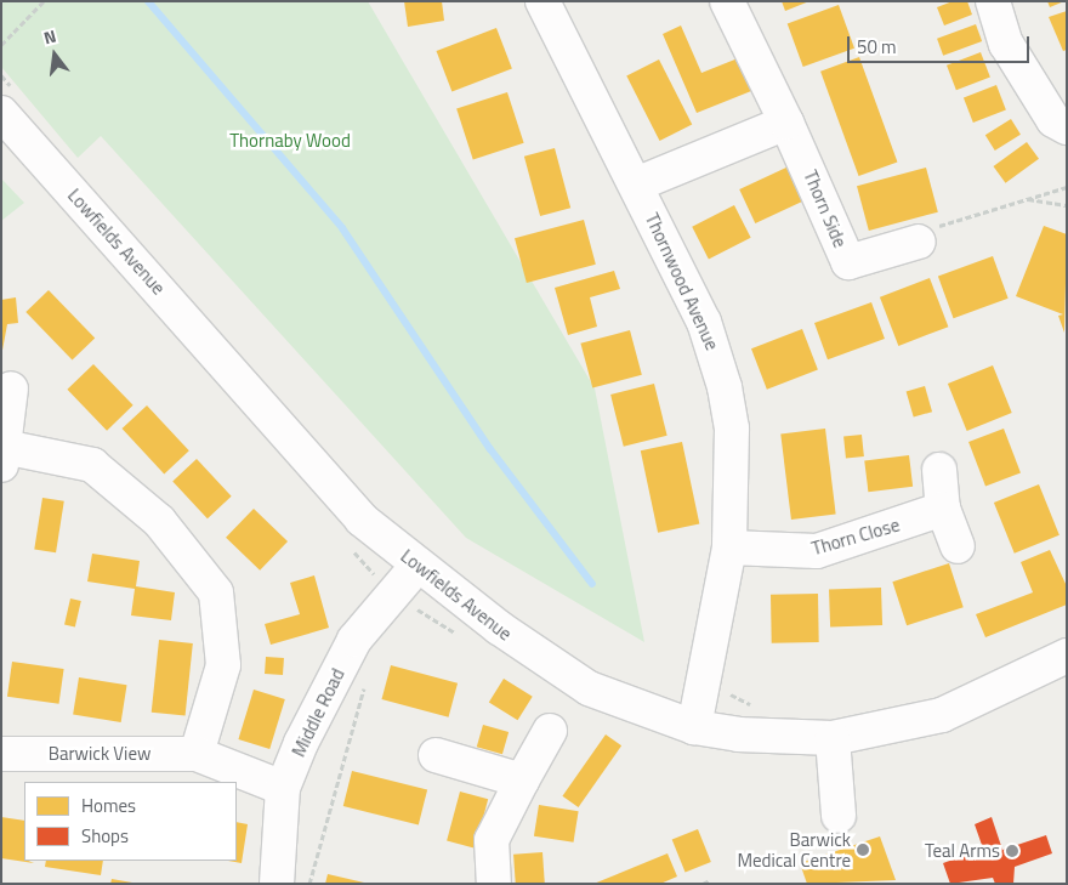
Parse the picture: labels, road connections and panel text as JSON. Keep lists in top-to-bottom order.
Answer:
{
  "streets": {
    "street": [
      "Thorn Side",
      "Lowfields Avenue",
      "Thornwood Avenue",
      "Thorn Close",
      "Middle Road",
      "Barwick View"
    ]
  },
  "crossings": [
    ["Lowfields Avenue", "Thornwood Avenue"],
    ["Lowfields Avenue", "Middle Road"],
    ["Thornwood Avenue", "Thorn Close"],
    ["Middle Road", "Barwick View"]
  ],
  "parks": ["Thornaby Wood"],
  "places": ["Barwick Medical Centre", "Teal Arms"],
  "legend": ["Homes", "Shops"],
  "scale_bar": "50 m",
  "north": "top"
}
